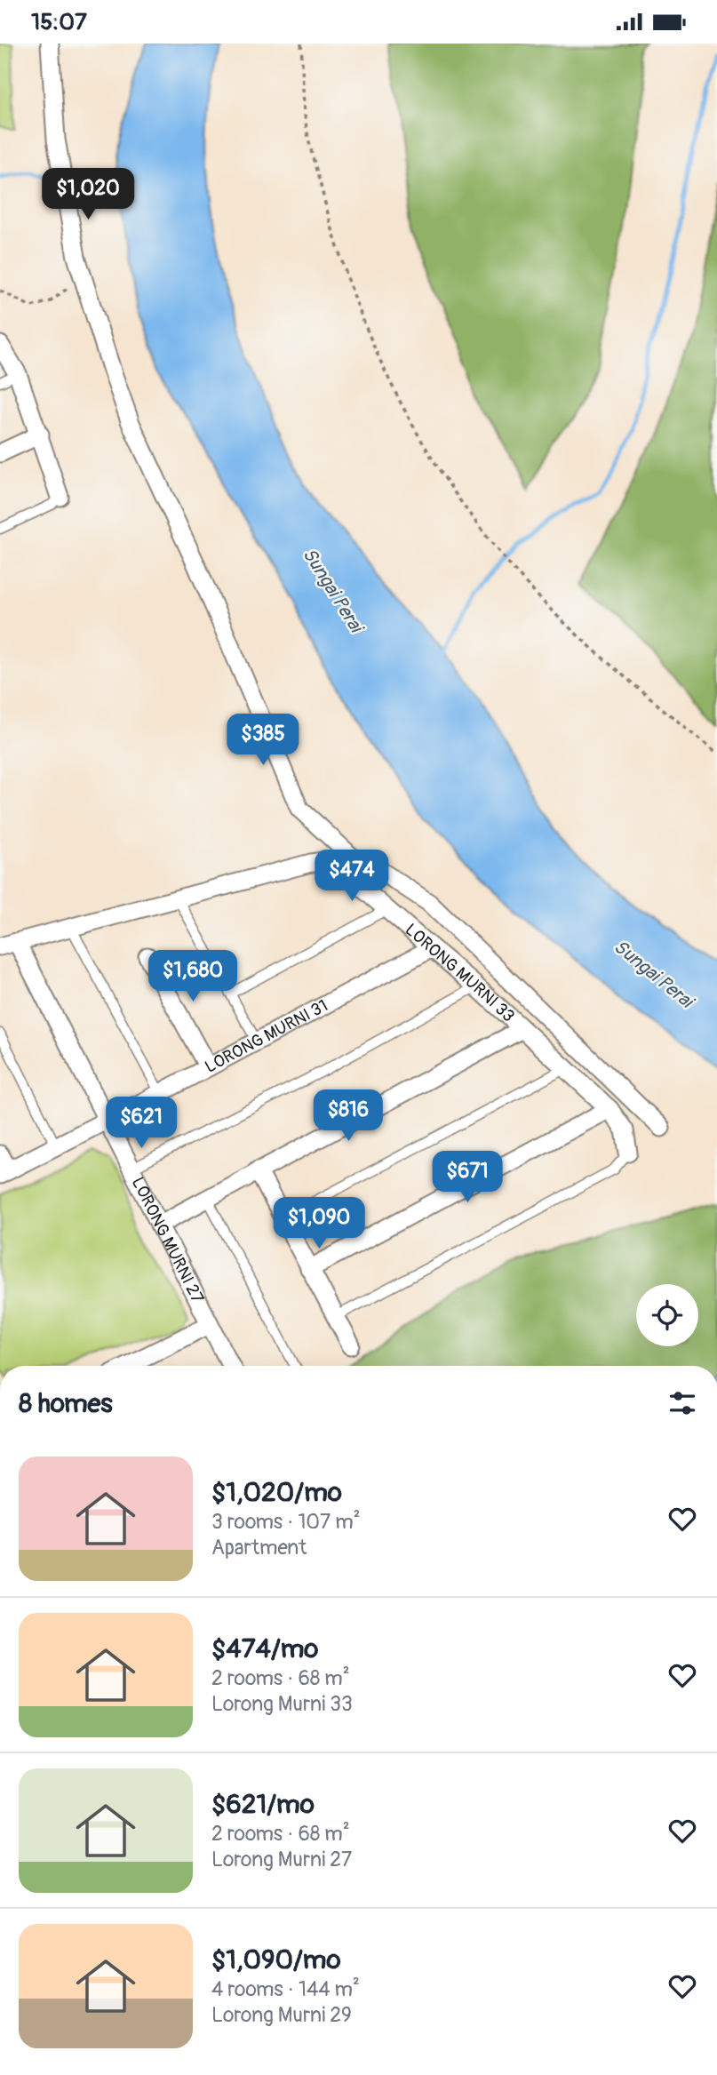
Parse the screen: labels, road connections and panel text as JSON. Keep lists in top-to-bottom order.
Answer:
{
  "streets": {
    "street": ["LORONG MURNI 33", "LORONG MURNI 31", "LORONG MURNI 27"]
  },
  "crossings": [
    ["LORONG MURNI 33", "LORONG MURNI 31"],
    ["LORONG MURNI 33", "LORONG MURNI 27"],
    ["LORONG MURNI 31", "LORONG MURNI 27"]
  ],
  "water": ["Sungai Perai"],
  "page": {
    "status": "15:07",
    "price": [
      "$1,020",
      "$385",
      "$474",
      "$1,680",
      "$816",
      "$621",
      "$671",
      "$1,090"
    ],
    "heading": "8 homes",
    "list": [
      {
        "name": "$1,020/mo",
        "note": "3 rooms · 107 m² · Apartment"
      },
      {
        "name": "$474/mo",
        "note": "2 rooms · 68 m² · Lorong Murni 33"
      },
      {
        "name": "$621/mo",
        "note": "2 rooms · 68 m² · Lorong Murni 27"
      },
      {
        "name": "$1,090/mo",
        "note": "4 rooms · 144 m² · Lorong Murni 29"
      }
    ]
  }
}
